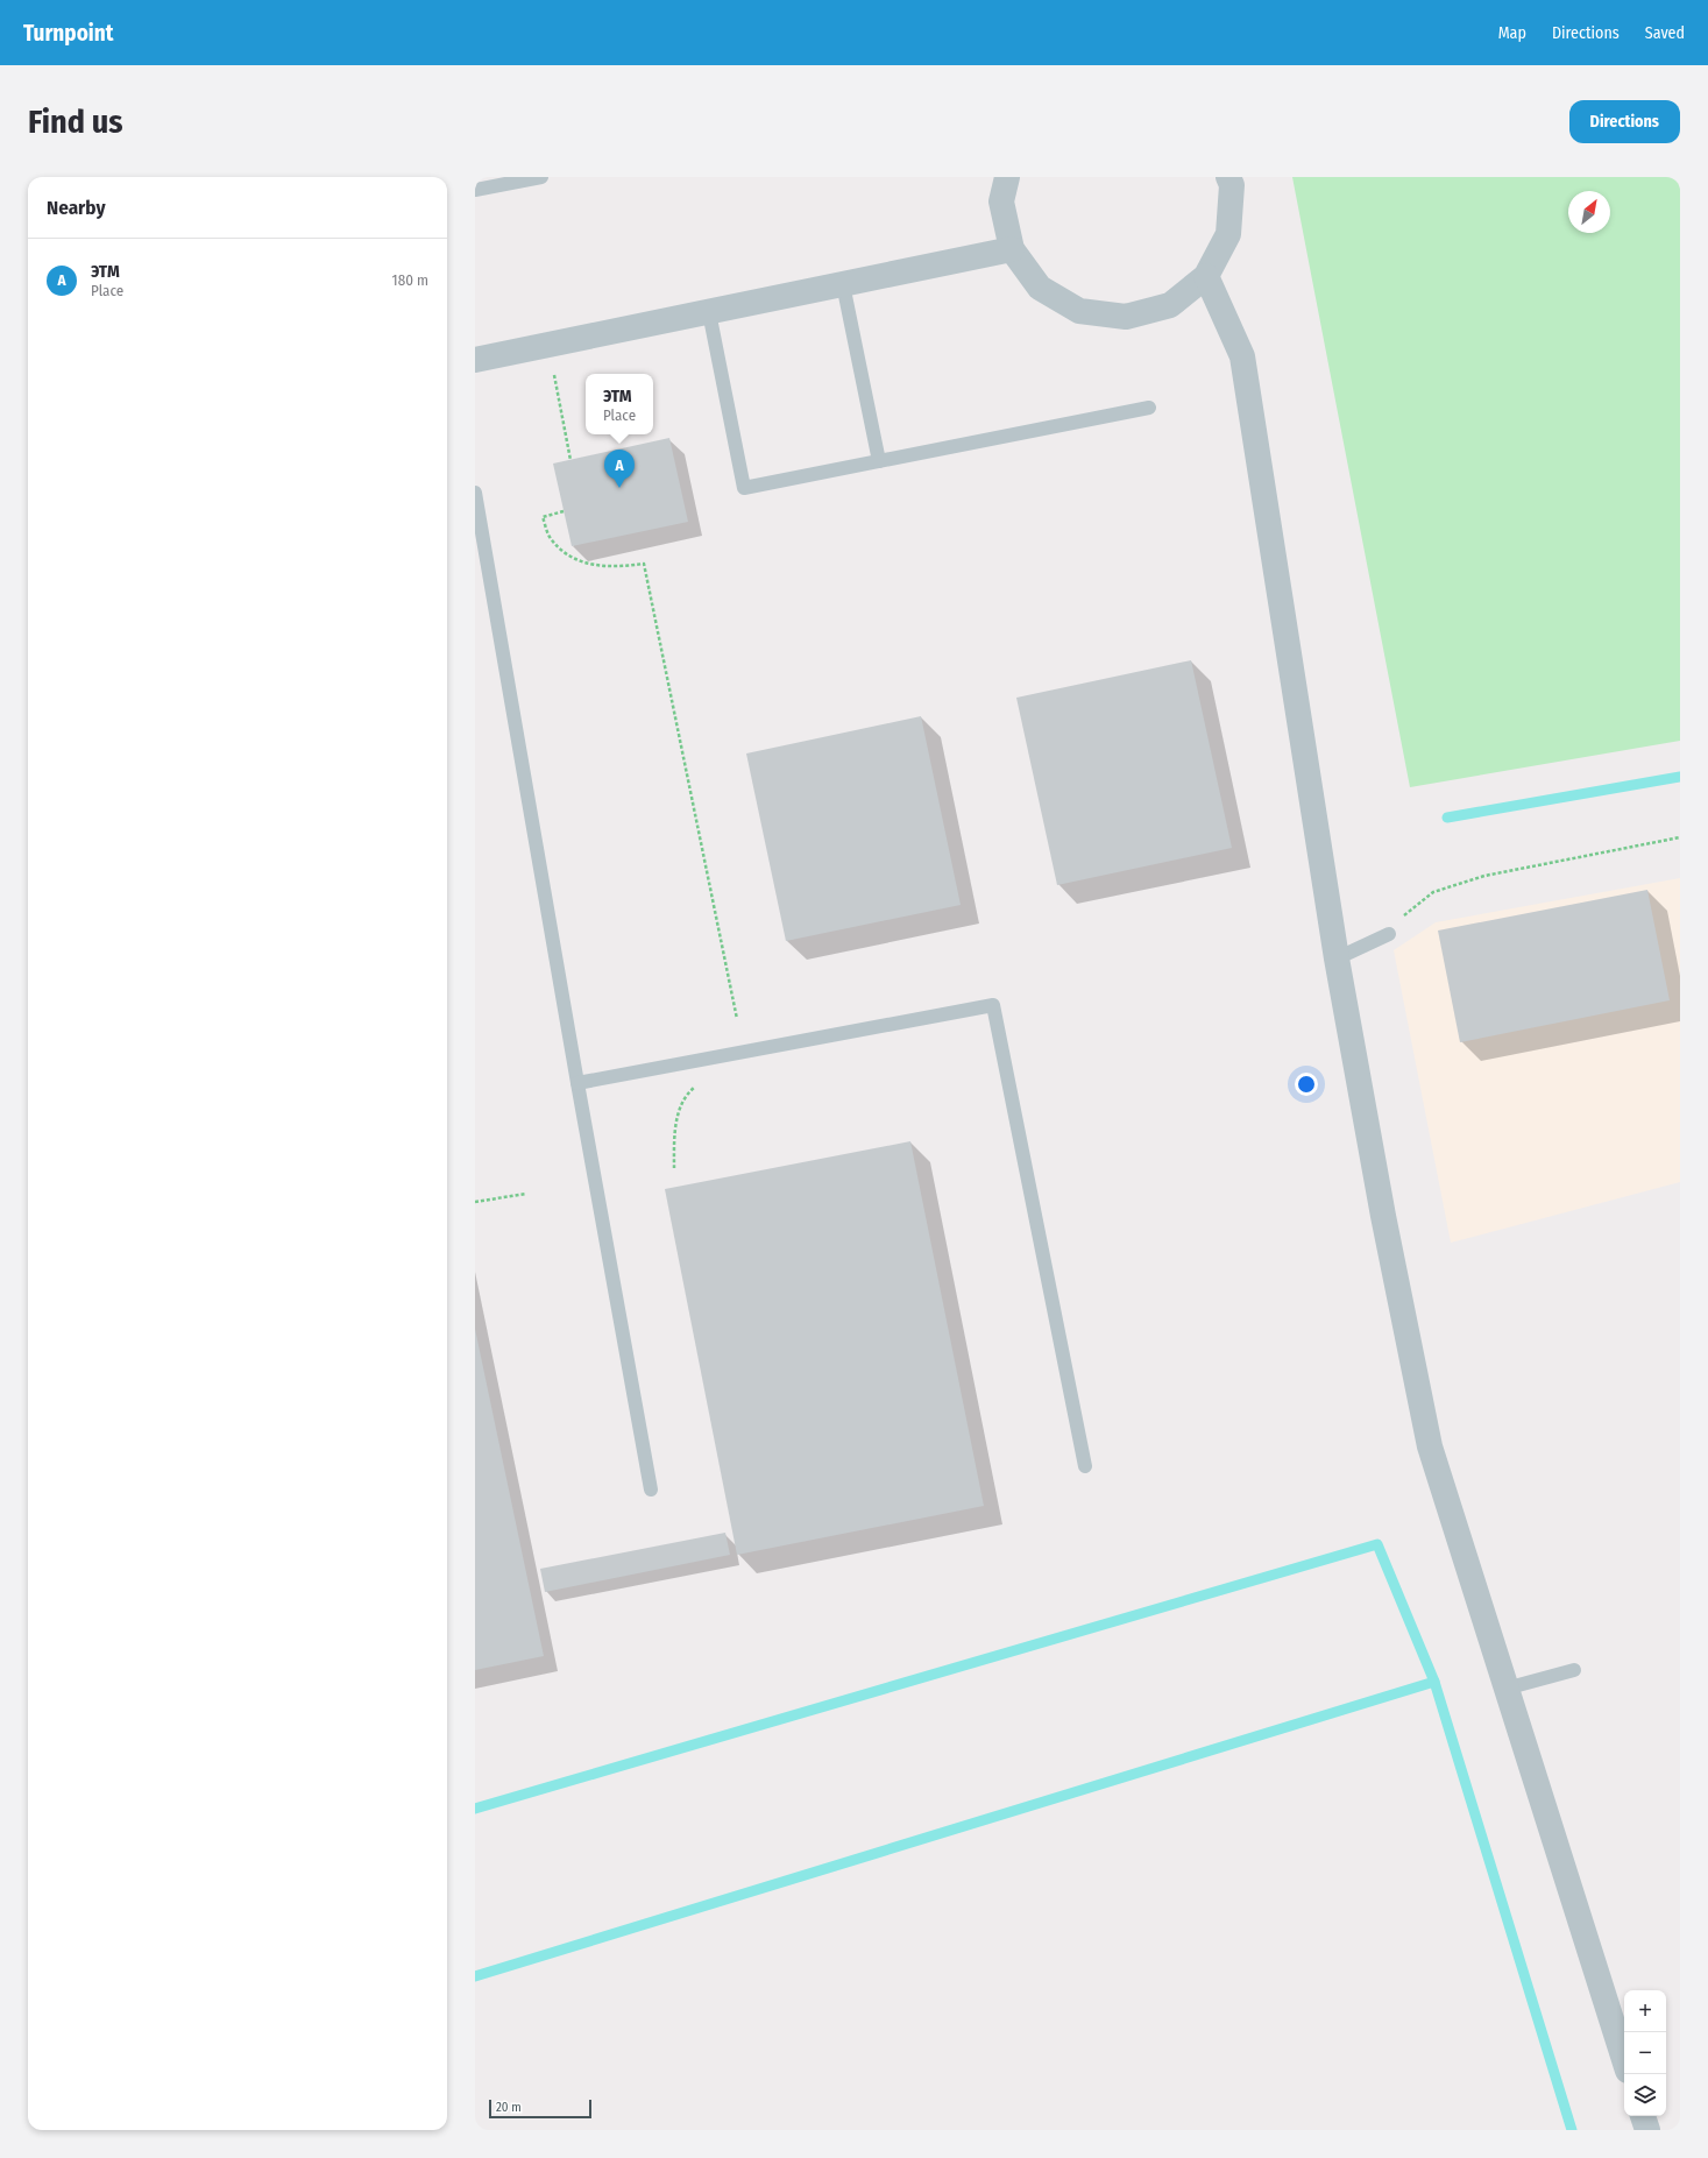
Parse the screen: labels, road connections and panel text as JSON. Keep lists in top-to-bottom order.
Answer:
{
  "scale_bar": "20 m",
  "north": "top right",
  "page": {
    "header": "Turnpoint",
    "nav": ["Map", "Directions", "Saved"],
    "buttons": "Directions",
    "title": "Find us",
    "heading": "Nearby",
    "list": [
      {
        "mark": "A",
        "name": "ЭТМ",
        "note": "Place",
        "value": "180 m"
      }
    ],
    "popup": ["ЭТМ", "Place"],
    "pins": "A",
    "map_buttons": ["+", "−"],
    "scale": "20 m"
  }
}
